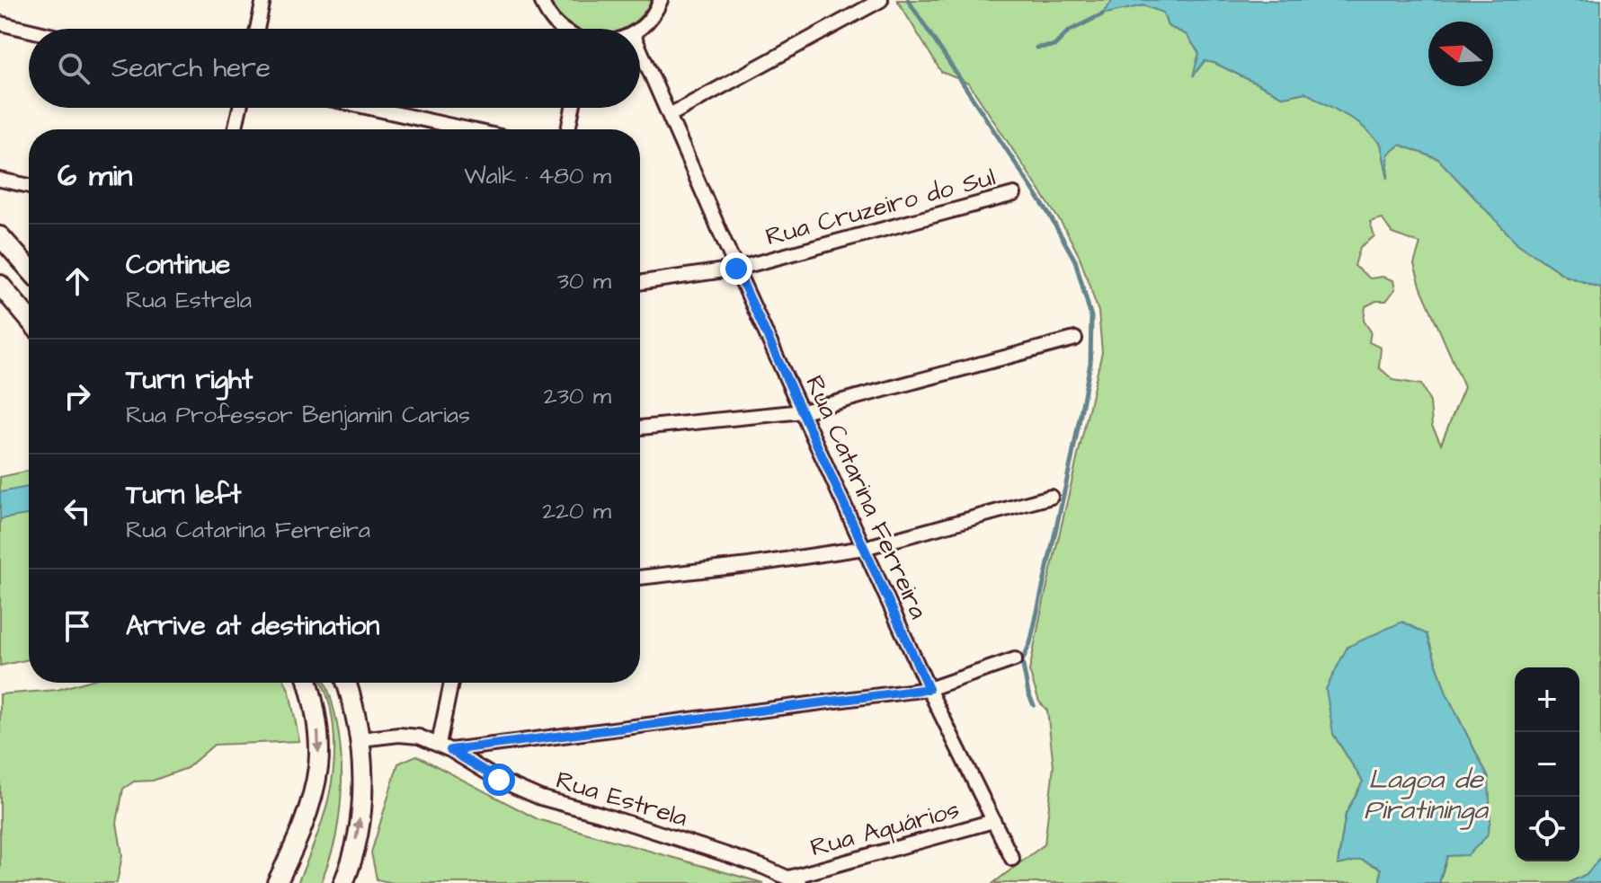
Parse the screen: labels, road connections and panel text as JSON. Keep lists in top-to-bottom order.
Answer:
{
  "streets": {
    "street": [
      "Rua Cruzeiro do Sul",
      "Rua Catarina Ferreira",
      "Rua Estrela",
      "Rua Aquários"
    ]
  },
  "crossings": [
    ["Rua Cruzeiro do Sul", "Rua Catarina Ferreira"],
    ["Rua Catarina Ferreira", "Rua Aquários"],
    ["Rua Estrela", "Rua Aquários"]
  ],
  "water": ["Lagoa de Piratininga"],
  "north": "left",
  "page": {
    "search": "Search here",
    "heading": ["6 min", "Walk · 480 m"],
    "list": [
      ["Continue", "Rua Estrela", "30 m"],
      ["Turn right", "Rua Professor Benjamin Carias", "230 m"],
      ["Turn left", "Rua Catarina Ferreira", "220 m"],
      "Arrive at destination"
    ],
    "map_buttons": ["+", "−"]
  }
}
